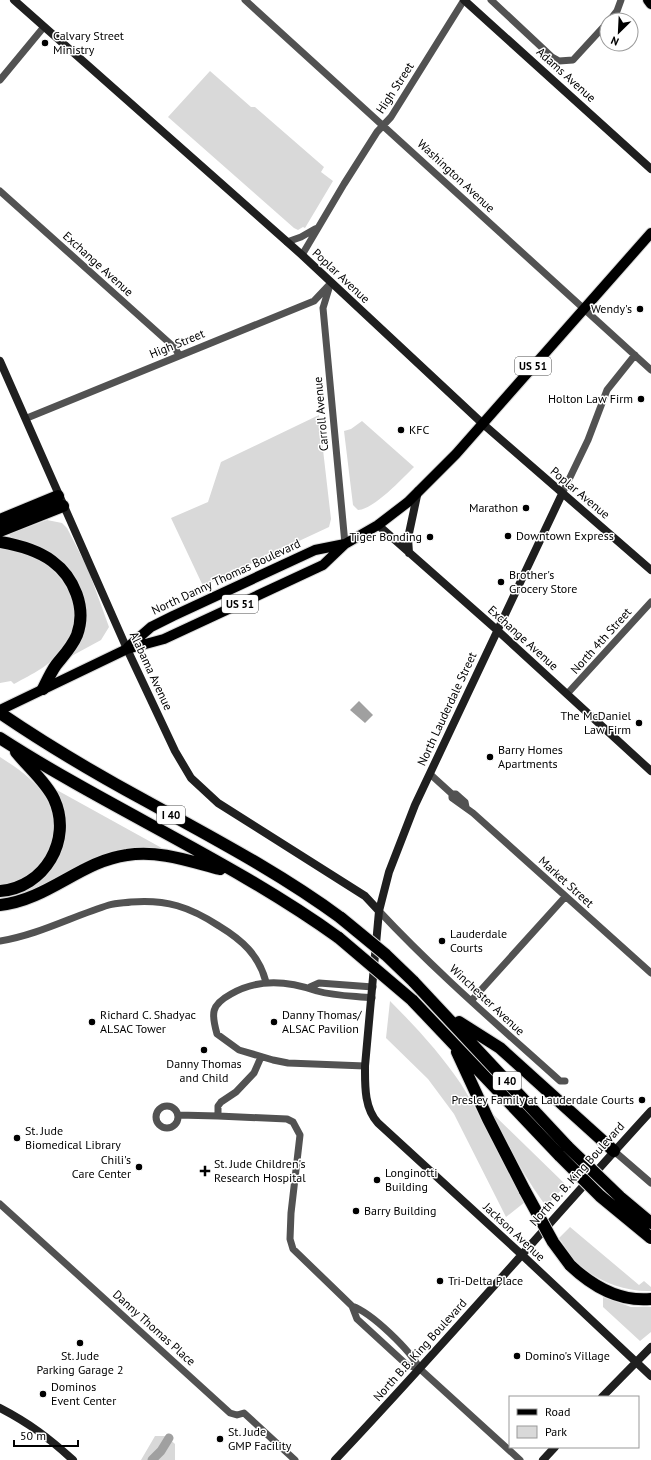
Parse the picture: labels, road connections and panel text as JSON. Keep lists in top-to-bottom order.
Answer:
{
  "streets": {
    "highway": ["I 40"],
    "main road": ["US 51", "North Danny Thomas Boulevard"],
    "street": [
      "Adams Avenue",
      "High Street",
      "Washington Avenue",
      "Exchange Avenue",
      "Poplar Avenue",
      "Carroll Avenue",
      "North 4th Street",
      "Alabama Avenue",
      "North Lauderdale Street",
      "Market Street",
      "Winchester Avenue",
      "North B. B. King Boulevard",
      "Jackson Avenue",
      "Danny Thomas Place",
      "North B.B. King Boulevard"
    ]
  },
  "crossings": [
    ["Adams Avenue", "High Street"],
    ["High Street", "Washington Avenue"],
    ["High Street", "Exchange Avenue"],
    ["High Street", "Poplar Avenue"],
    ["High Street", "Carroll Avenue"],
    ["High Street", "Alabama Avenue"],
    ["Washington Avenue", "North Danny Thomas Boulevard"],
    ["Washington Avenue", "North Lauderdale Street"],
    ["Exchange Avenue", "North Danny Thomas Boulevard"],
    ["Exchange Avenue", "North 4th Street"],
    ["Exchange Avenue", "North Lauderdale Street"],
    ["Poplar Avenue", "Carroll Avenue"],
    ["Poplar Avenue", "North Danny Thomas Boulevard"],
    ["Poplar Avenue", "North Lauderdale Street"],
    ["Carroll Avenue", "North Danny Thomas Boulevard"],
    ["North Danny Thomas Boulevard", "Alabama Avenue"],
    ["North Danny Thomas Boulevard", "I 40"],
    ["Alabama Avenue", "North Lauderdale Street"],
    ["Alabama Avenue", "Winchester Avenue"],
    ["North Lauderdale Street", "Market Street"],
    ["North Lauderdale Street", "Winchester Avenue"],
    ["North Lauderdale Street", "Jackson Avenue"],
    ["North B. B. King Boulevard", "Jackson Avenue"],
    ["North B. B. King Boulevard", "North B.B. King Boulevard"],
    ["Jackson Avenue", "North B.B. King Boulevard"]
  ],
  "places": {
    "other": [
      "Calvary Street Ministry",
      "Wendy's",
      "Holton Law Firm",
      "KFC",
      "Marathon",
      "Downtown Express",
      "Tiger Bonding",
      "Brother's Grocery Store",
      "The McDaniel Law Firm",
      "Barry Homes Apartments",
      "Lauderdale Courts",
      "Richard C. Shadyac ALSAC Tower",
      "Danny Thomas/ ALSAC Pavilion",
      "Danny Thomas and Child",
      "Presley Family at Lauderdale Courts",
      "St. Jude Biomedical Library",
      "Chili's Care Center",
      "Longinotti Building",
      "Barry Building",
      "Tri-Delta Place",
      "St. Jude Parking Garage 2",
      "Domino's Village",
      "Dominos Event Center",
      "St. Jude GMP Facility"
    ],
    "health": ["St. Jude Children's Research Hospital"]
  },
  "legend": ["Road", "Park"],
  "scale_bar": "50 m",
  "north": "bottom left"
}
